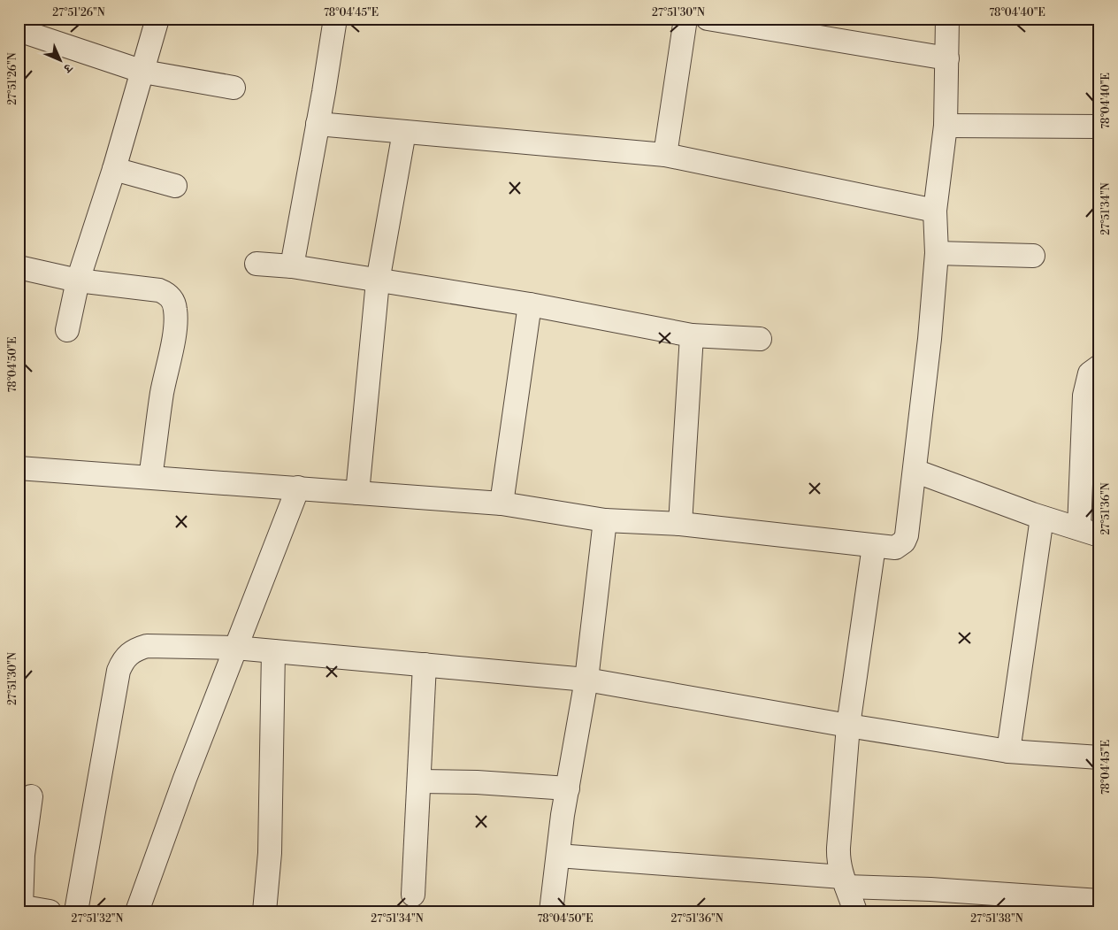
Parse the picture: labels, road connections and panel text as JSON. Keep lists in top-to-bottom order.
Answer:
{
  "north": "bottom right",
  "coordinates": [
    "27°51'26\"N",
    "78°04'45\"E",
    "27°51'30\"N",
    "78°04'40\"E",
    "27°51'34\"N",
    "78°04'50\"E",
    "27°51'36\"N",
    "27°51'32\"N",
    "27°51'38\"N"
  ]
}
